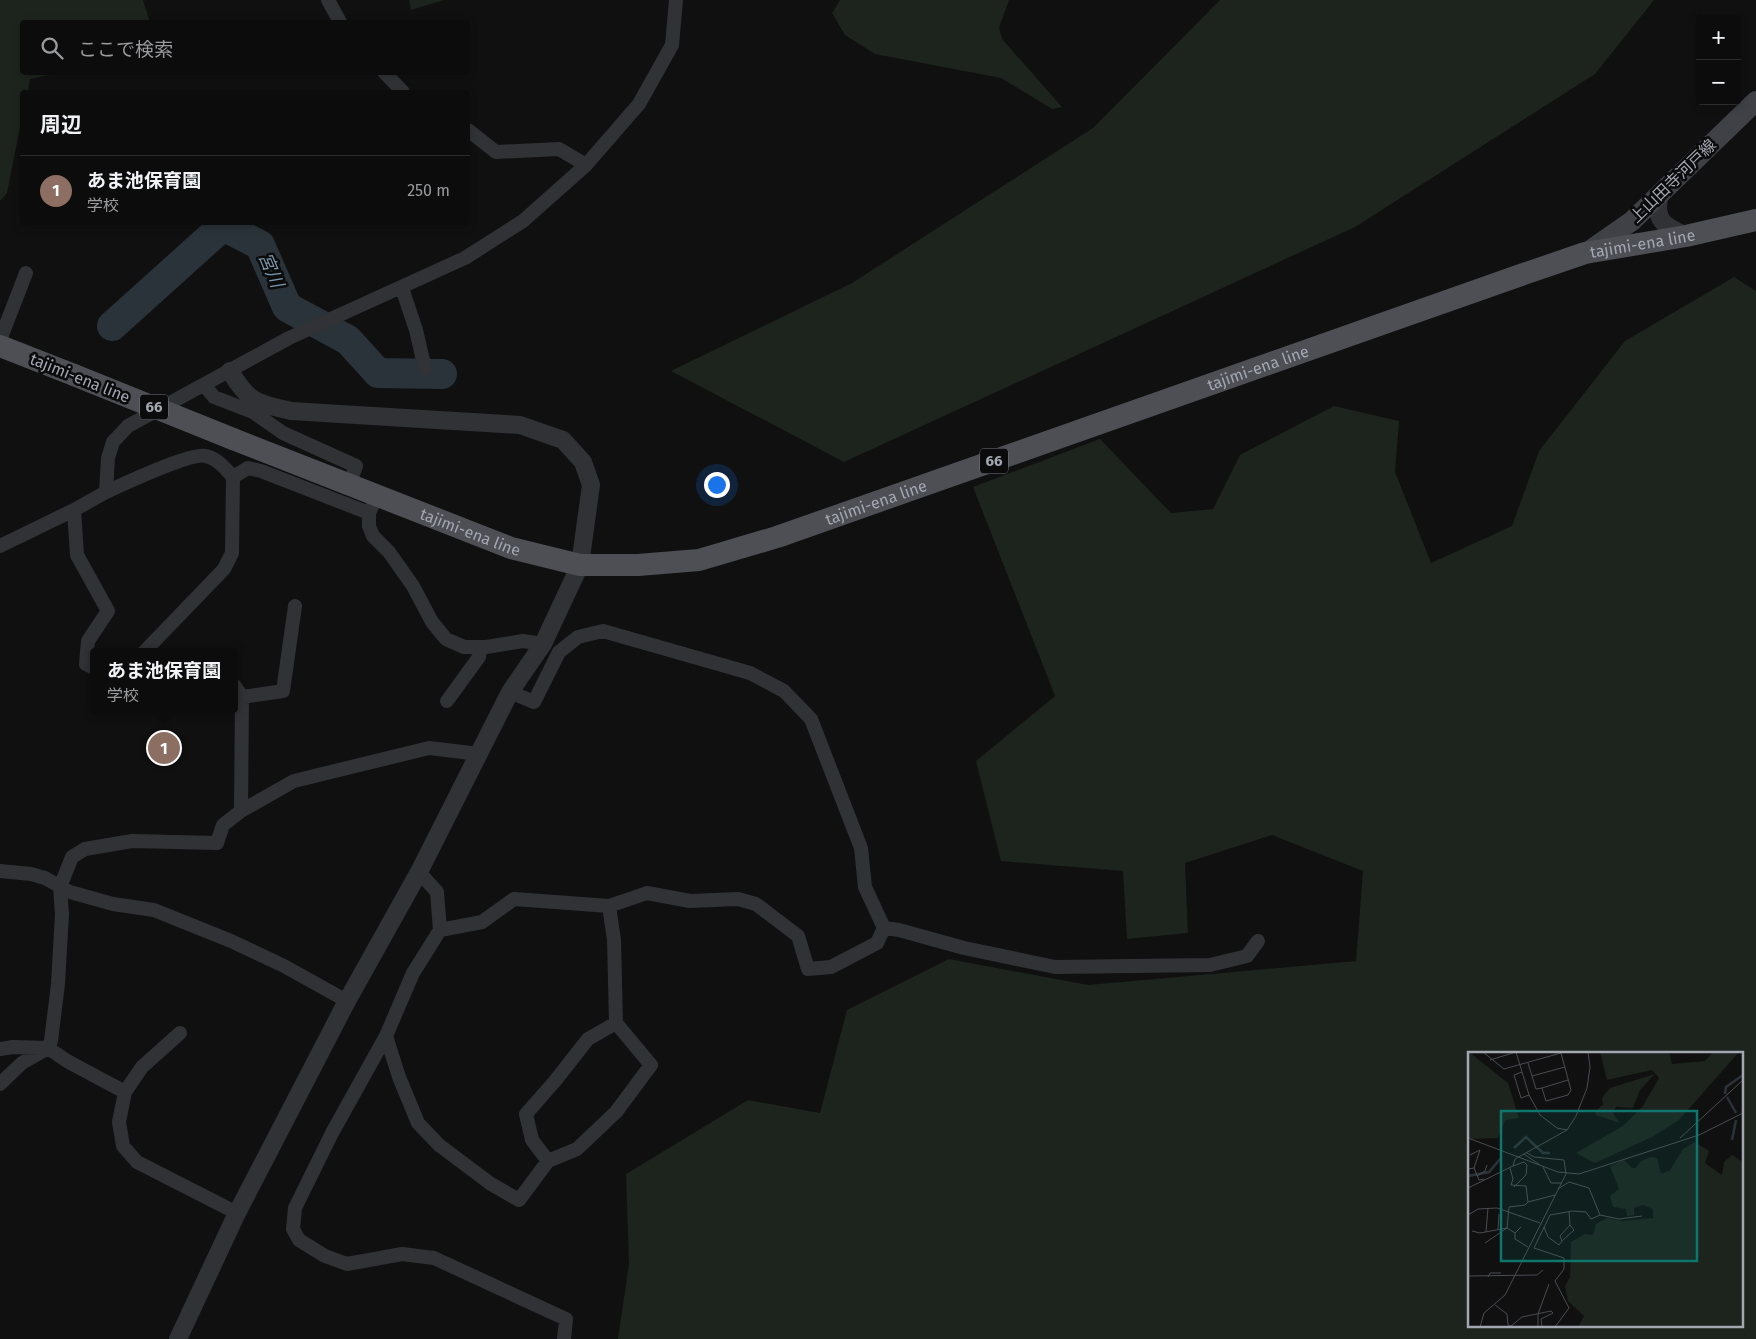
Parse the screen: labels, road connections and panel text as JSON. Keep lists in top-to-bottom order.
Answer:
{
  "streets": {
    "main road": ["上山田寺河戸線", "tajimi-ena line", "66"]
  },
  "crossings": [
    ["上山田寺河戸線", "tajimi-ena line"]
  ],
  "water": ["宮川"],
  "page": {
    "map_buttons": ["+", "−"],
    "search": "ここで検索",
    "heading": "周辺",
    "list": [
      {
        "mark": "1",
        "name": "あま池保育園",
        "note": "学校",
        "value": "250 m"
      }
    ],
    "popup": ["あま池保育園", "学校"],
    "pins": "1"
  }
}
